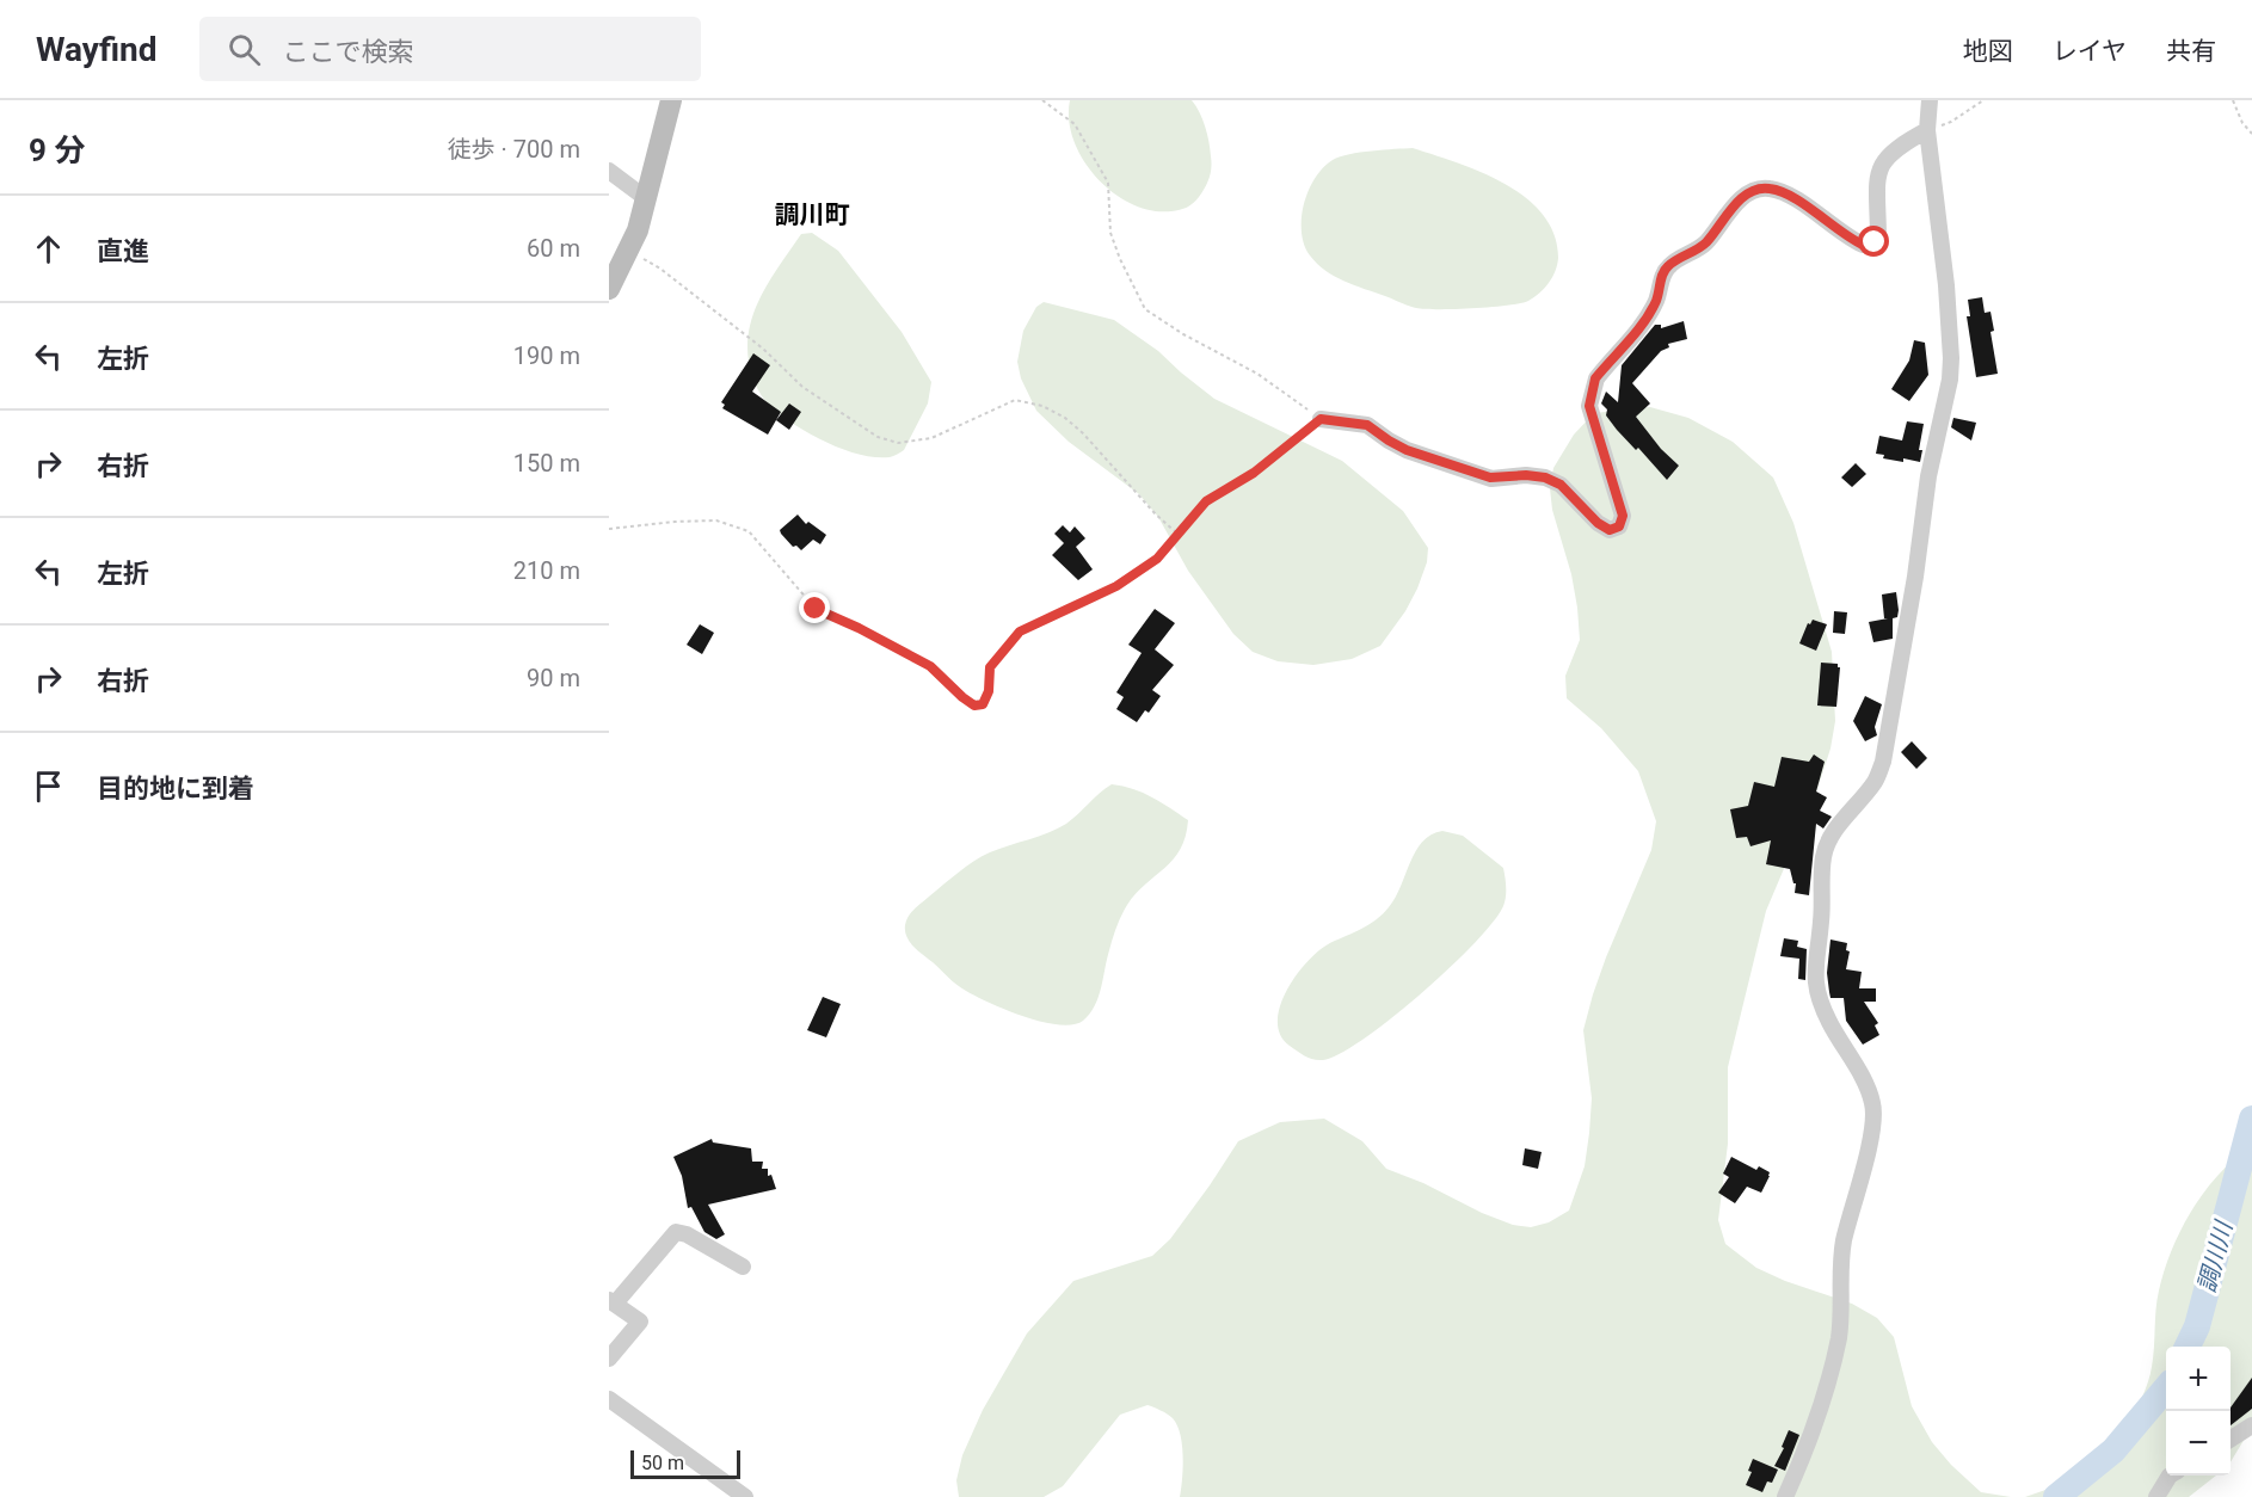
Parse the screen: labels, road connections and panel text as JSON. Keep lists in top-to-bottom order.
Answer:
{
  "districts": ["調川町"],
  "water": ["調川川"],
  "scale_bar": "50 m",
  "page": {
    "header": "Wayfind",
    "search": "ここで検索",
    "nav": ["地図", "レイヤ", "共有"],
    "heading": ["9 分", "徒歩 · 700 m"],
    "list": [
      ["直進", "60 m"],
      ["左折", "190 m"],
      ["右折", "150 m"],
      ["左折", "210 m"],
      ["右折", "90 m"],
      "目的地に到着"
    ],
    "map_buttons": ["+", "−"],
    "scale": "50 m"
  }
}
